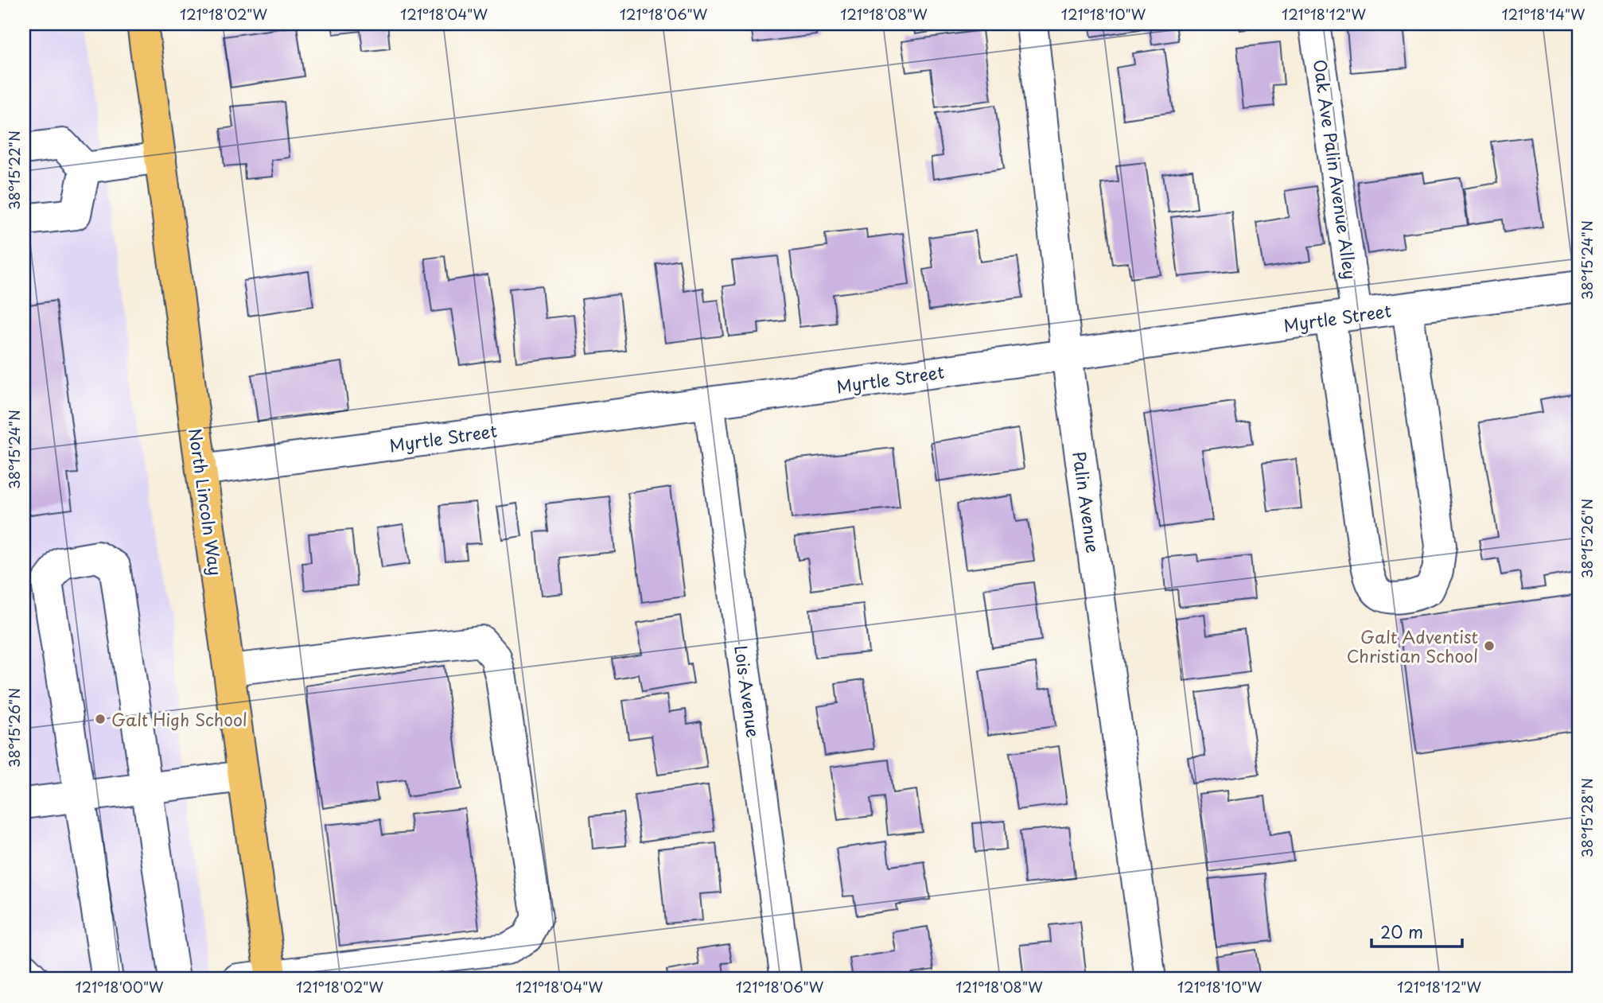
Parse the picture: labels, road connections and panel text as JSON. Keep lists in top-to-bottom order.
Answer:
{
  "streets": {
    "main road": ["North Lincoln Way"],
    "street": [
      "Oak Ave Palin Avenue Alley",
      "Myrtle Street",
      "Palin Avenue",
      "Lois Avenue"
    ]
  },
  "crossings": [
    ["Oak Ave Palin Avenue Alley", "Myrtle Street"],
    ["Myrtle Street", "North Lincoln Way"],
    ["Myrtle Street", "Palin Avenue"],
    ["Myrtle Street", "Lois Avenue"]
  ],
  "places": ["Galt Adventist Christian School", "Galt High School"],
  "scale_bar": "20 m",
  "coordinates": [
    "121°18'02\"W",
    "121°18'04\"W",
    "121°18'06\"W",
    "121°18'08\"W",
    "121°18'10\"W",
    "121°18'12\"W",
    "121°18'14\"W",
    "38°15'22\"N",
    "38°15'24\"N",
    "38°15'26\"N",
    "38°15'28\"N",
    "121°18'00\"W"
  ]
}
